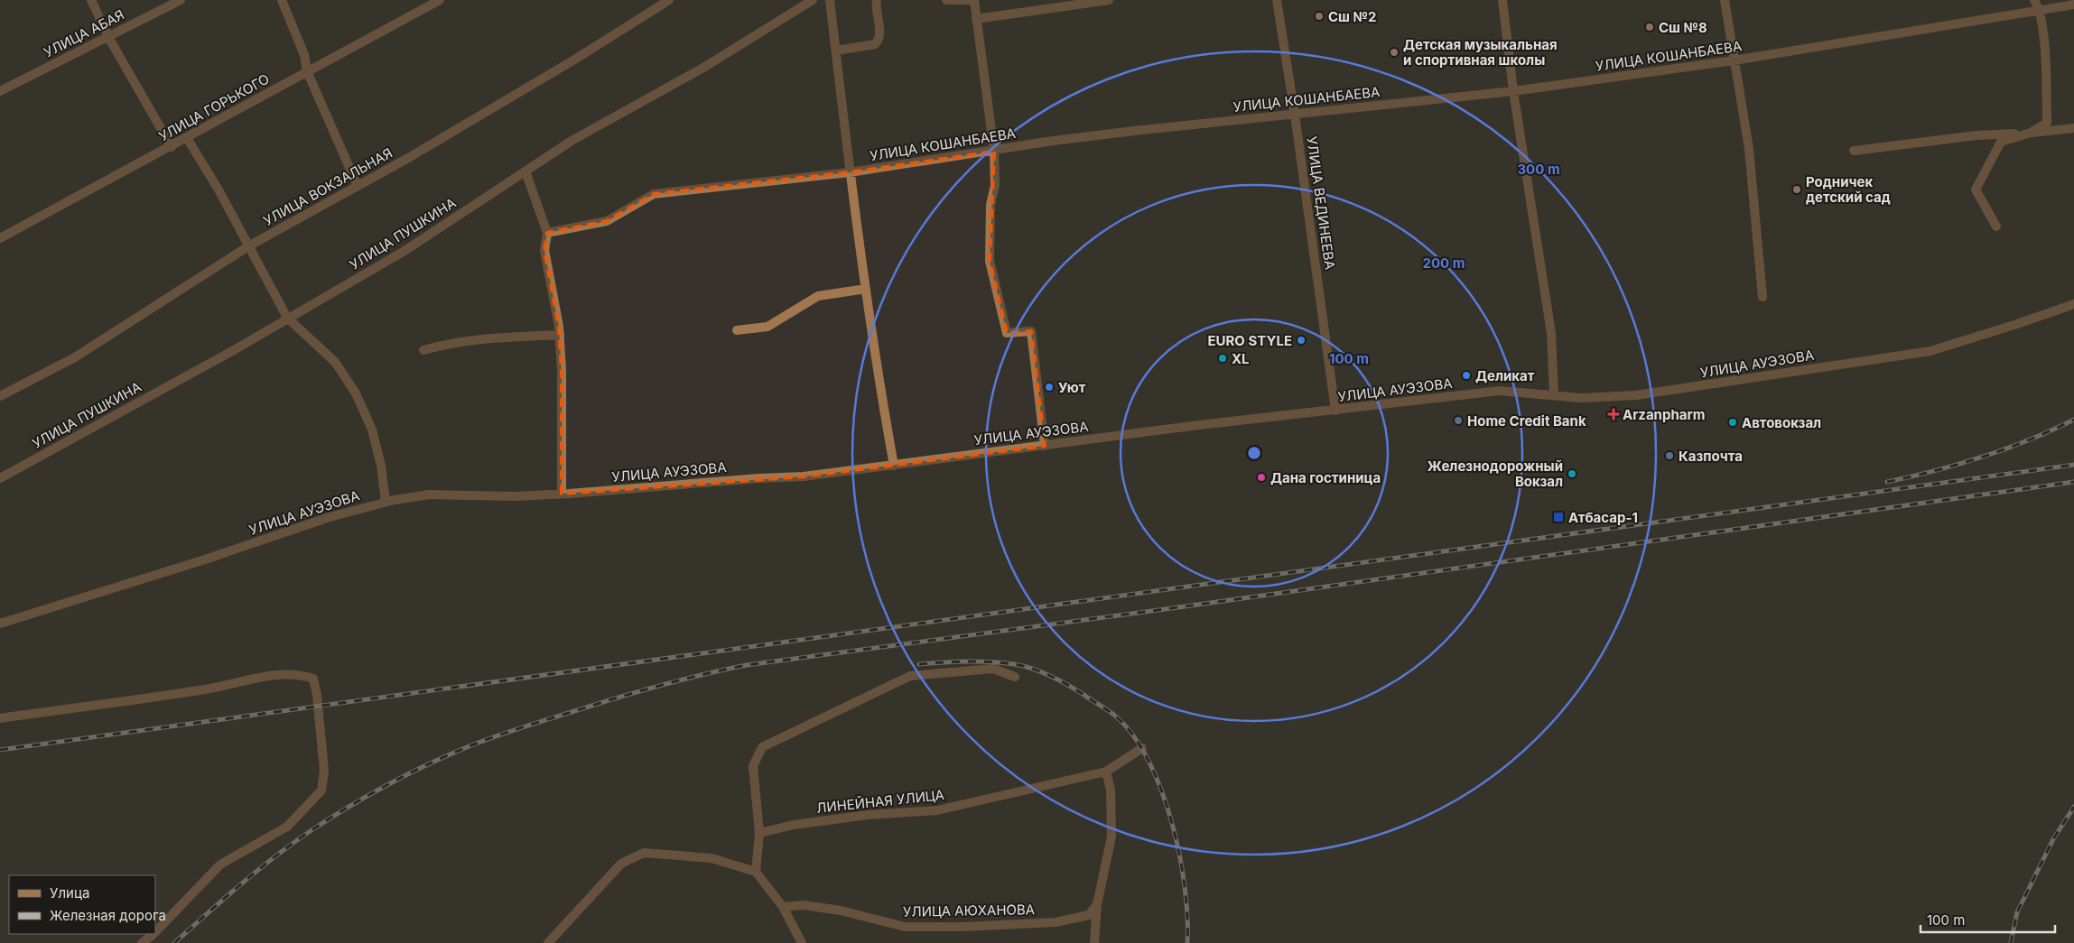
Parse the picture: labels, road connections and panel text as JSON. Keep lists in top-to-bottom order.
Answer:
{
  "streets": {
    "street": [
      "УЛИЦА АБАЯ",
      "УЛИЦА КОШАНБАЕВА",
      "УЛИЦА ГОРЬКОГО",
      "УЛИЦА ВОКЗАЛЬНАЯ",
      "УЛИЦА ВЕДИНЕЕВА",
      "УЛИЦА ПУШКИНА",
      "УЛИЦА АУЭЗОВА",
      "ЛИНЕЙНАЯ УЛИЦА",
      "УЛИЦА АЮХАНОВА"
    ]
  },
  "crossings": [
    ["УЛИЦА КОШАНБАЕВА", "УЛИЦА ВЕДИНЕЕВА"],
    ["УЛИЦА ВЕДИНЕЕВА", "УЛИЦА АУЭЗОВА"]
  ],
  "places": {
    "other": [
      "Сш №2",
      "Сш №8",
      "Детская музыкальная и спортивная школы",
      "Родничек детский сад",
      "EURO STYLE",
      "XL",
      "Деликат",
      "Уют",
      "Home Credit Bank",
      "Автовокзал",
      "Казпочта",
      "Железнодорожный Вокзал",
      "Дана гостиница"
    ],
    "health": ["Arzanpharm"],
    "transit": ["Атбасар-1"]
  },
  "legend": ["Улица", "Железная дорога"],
  "scale_bar": "100 m",
  "rings": ["300 m", "200 m", "100 m"]
}
